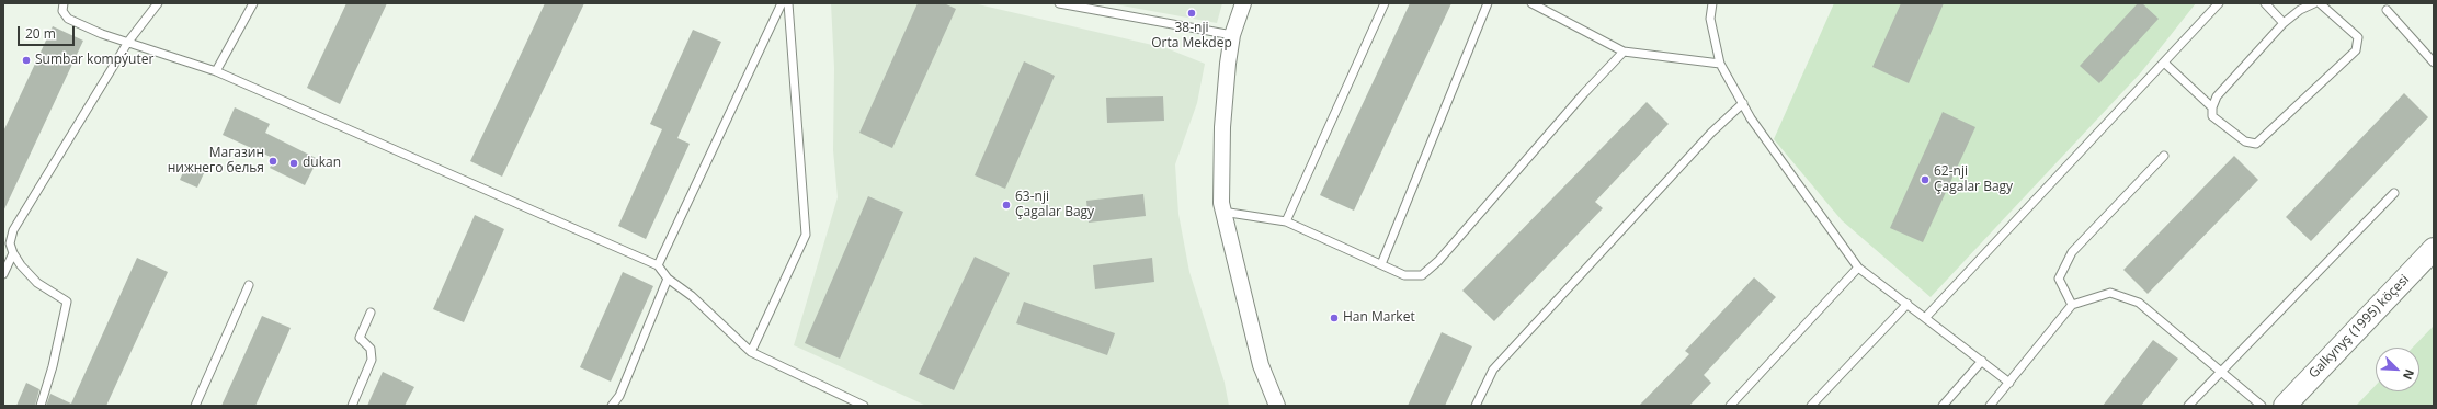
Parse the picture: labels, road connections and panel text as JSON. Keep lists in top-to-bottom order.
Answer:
{
  "streets": {
    "main road": ["Galkynyş (1995) köçesi"]
  },
  "places": [
    "38-nji Orta Mekdep",
    "Sumbar kompýuter",
    "Магазин нижнего белья",
    "dukan",
    "62-nji Çagalar Bagy",
    "63-nji Çagalar Bagy",
    "Han Market"
  ],
  "scale_bar": "20 m",
  "north": "bottom right"
}
